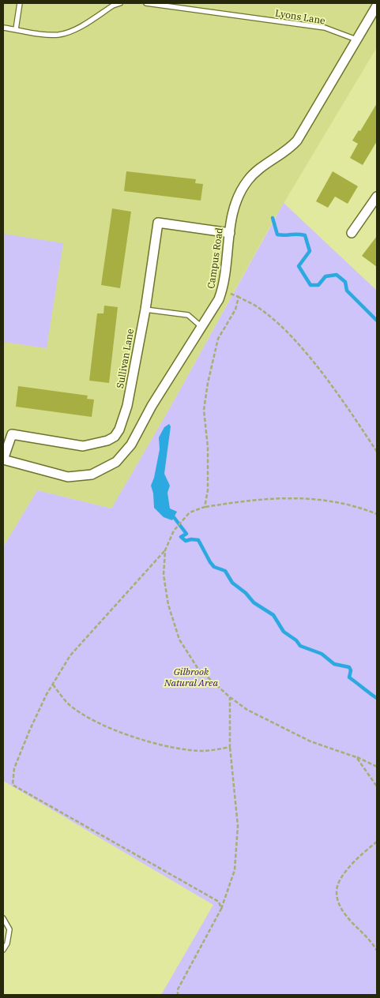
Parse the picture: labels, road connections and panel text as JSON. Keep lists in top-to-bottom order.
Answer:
{
  "streets": {
    "street": ["Campus Road", "Sullivan Lane"],
    "lane": ["Lyons Lane"]
  },
  "crossings": [
    ["Lyons Lane", "Campus Road"],
    ["Campus Road", "Sullivan Lane"]
  ],
  "parks": ["Gilbrook Natural Area"]
}
